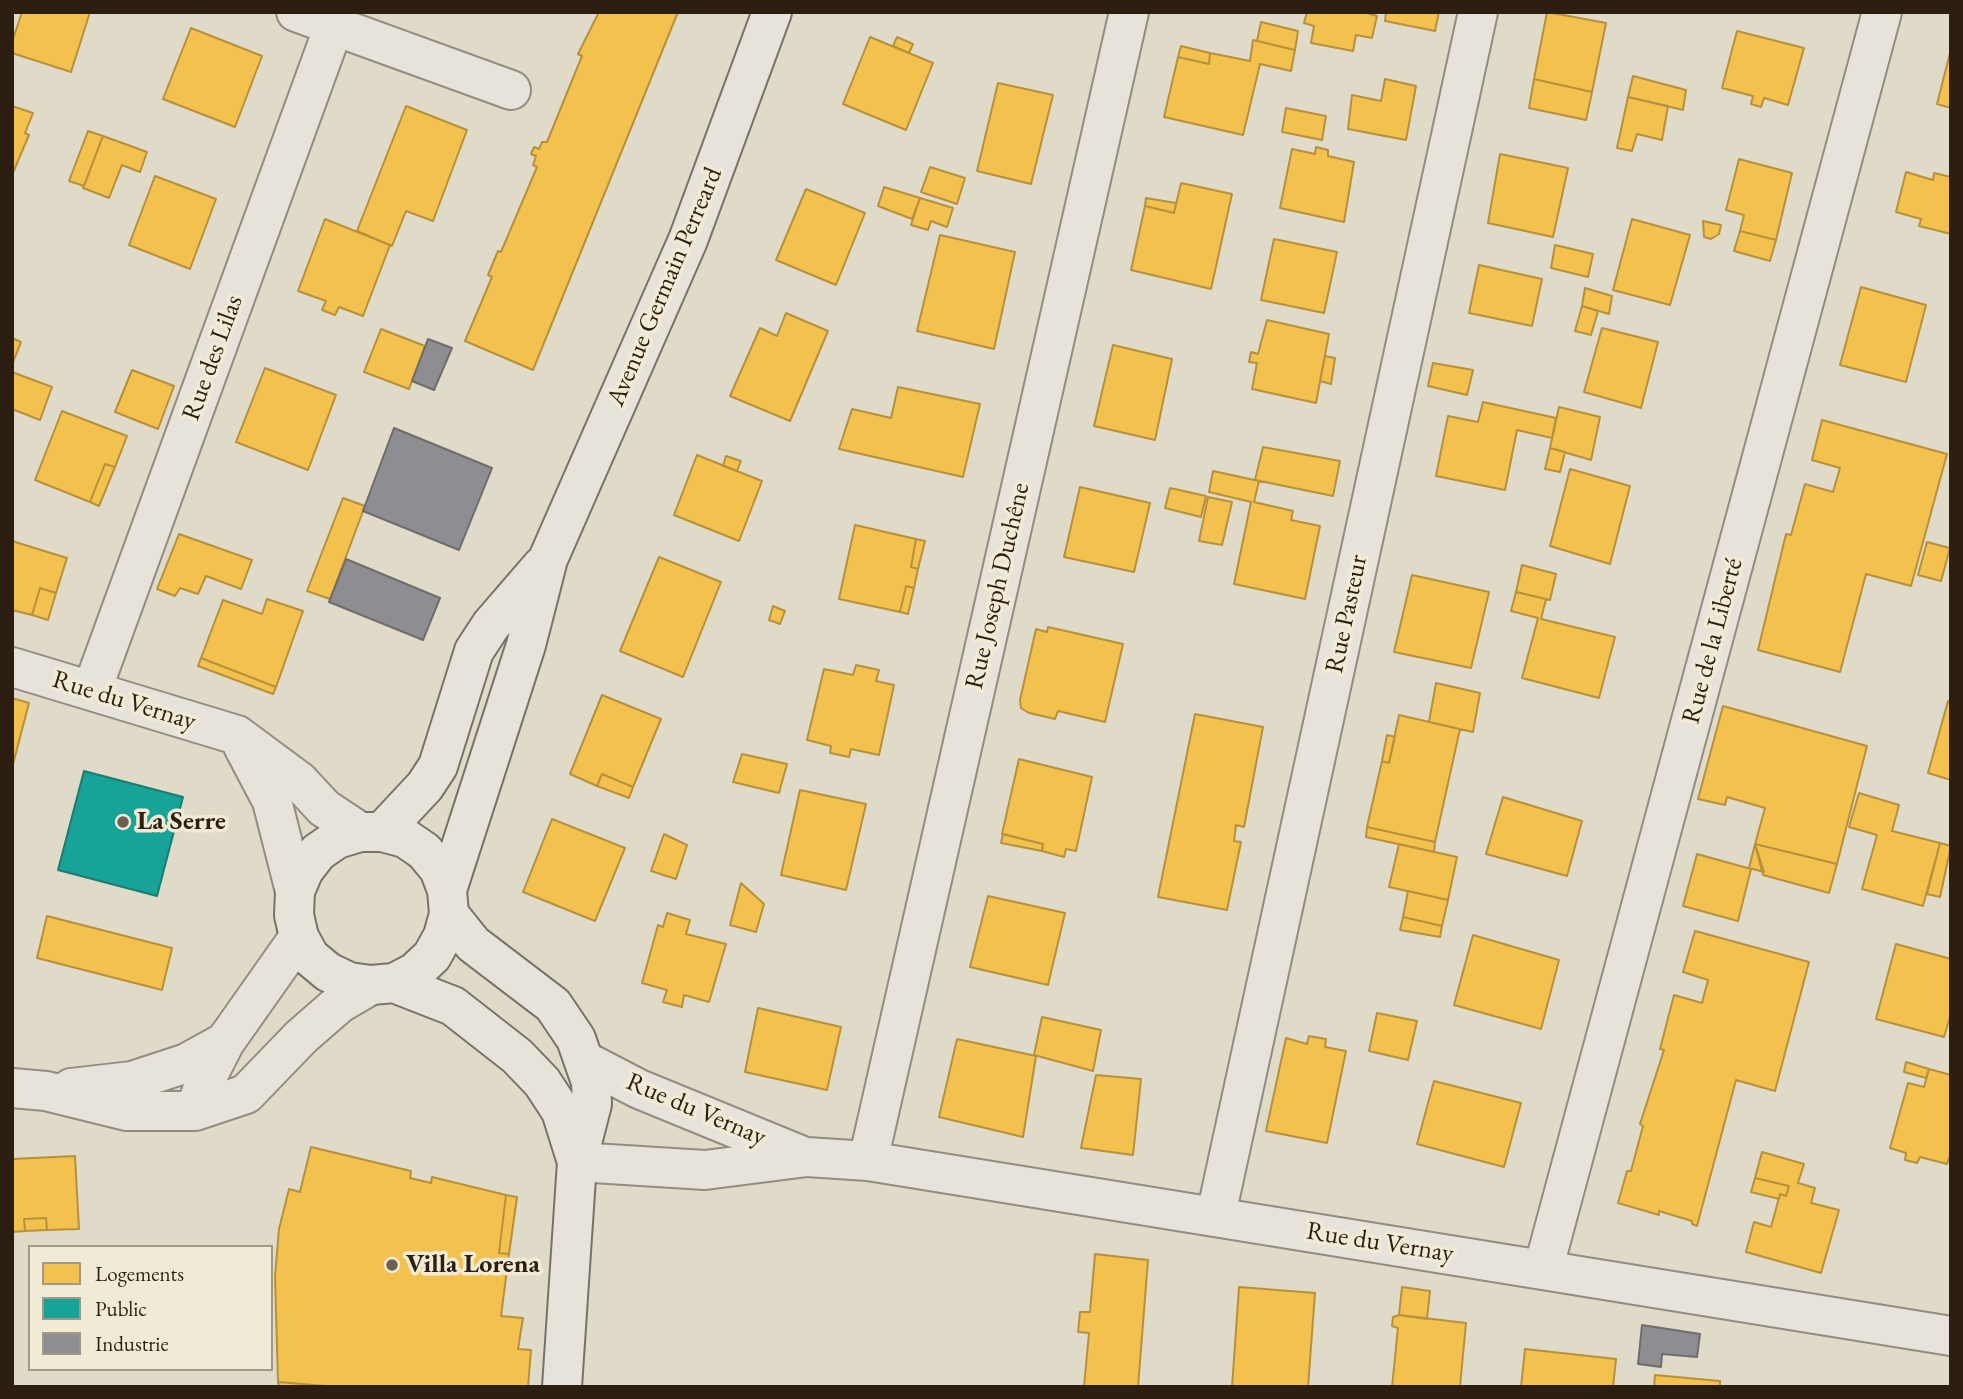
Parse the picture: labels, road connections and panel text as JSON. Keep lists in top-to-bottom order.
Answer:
{
  "streets": {
    "street": [
      "Avenue Germain Perreard",
      "Rue des Lilas",
      "Rue Joseph Duchêne",
      "Rue Pasteur",
      "Rue de la Liberté",
      "Rue du Vernay"
    ]
  },
  "crossings": [
    ["Avenue Germain Perreard", "Rue du Vernay"],
    ["Rue des Lilas", "Rue du Vernay"],
    ["Rue Joseph Duchêne", "Rue du Vernay"],
    ["Rue Pasteur", "Rue du Vernay"],
    ["Rue de la Liberté", "Rue du Vernay"]
  ],
  "places": ["La Serre", "Villa Lorena"],
  "legend": ["Logements", "Public", "Industrie"]
}
